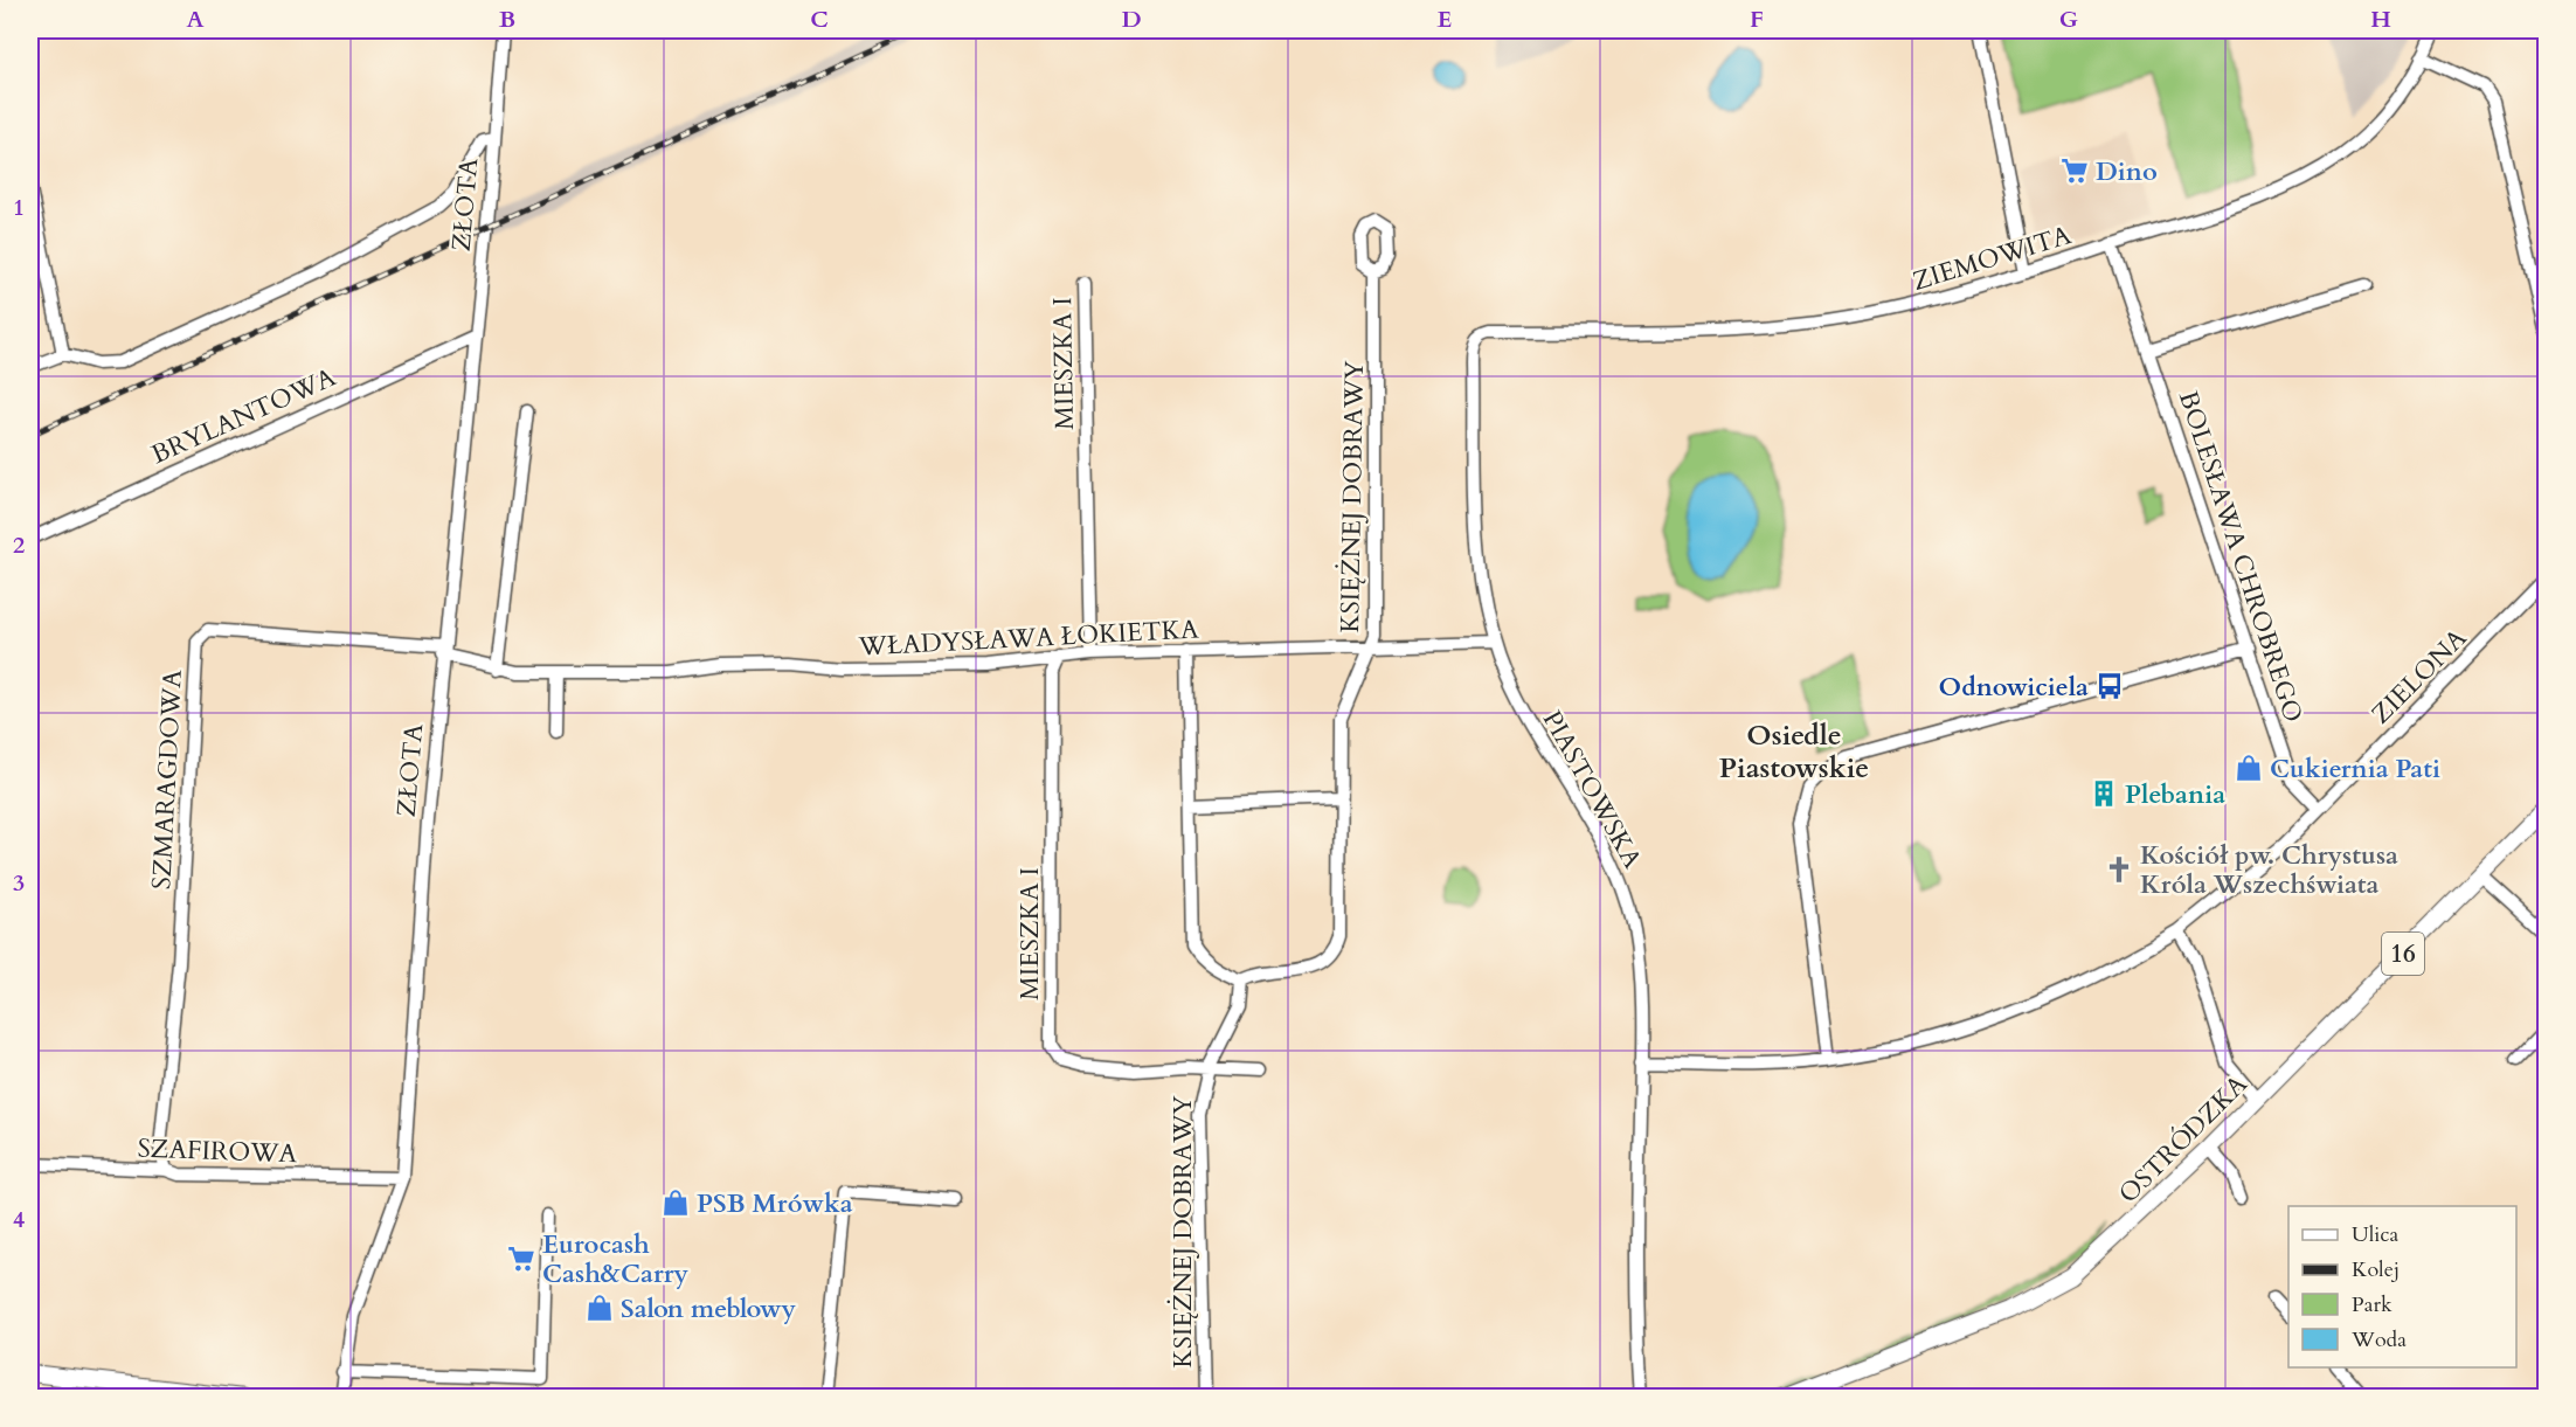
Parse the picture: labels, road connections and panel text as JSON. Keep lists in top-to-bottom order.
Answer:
{
  "streets": {
    "main road": ["16", "OSTRÓDZKA"],
    "street": [
      "ZŁOTA",
      "ZIEMOWITA",
      "MIESZKA I",
      "BRYLANTOWA",
      "KSIĘŻNEJ DOBRAWY",
      "BOLESŁAWA CHROBREGO",
      "WŁADYSŁAWA ŁOKIETKA",
      "ZIELONA",
      "SZMARAGDOWA",
      "PIASTOWSKA",
      "SZAFIROWA"
    ]
  },
  "crossings": [
    ["ZŁOTA", "BRYLANTOWA"],
    ["ZŁOTA", "WŁADYSŁAWA ŁOKIETKA"],
    ["ZŁOTA", "SZMARAGDOWA"],
    ["ZŁOTA", "SZAFIROWA"],
    ["ZIEMOWITA", "BOLESŁAWA CHROBREGO"],
    ["ZIEMOWITA", "PIASTOWSKA"],
    ["MIESZKA I", "KSIĘŻNEJ DOBRAWY"],
    ["MIESZKA I", "WŁADYSŁAWA ŁOKIETKA"],
    ["KSIĘŻNEJ DOBRAWY", "WŁADYSŁAWA ŁOKIETKA"],
    ["BOLESŁAWA CHROBREGO", "ZIELONA"],
    ["WŁADYSŁAWA ŁOKIETKA", "SZMARAGDOWA"],
    ["WŁADYSŁAWA ŁOKIETKA", "PIASTOWSKA"],
    ["ZIELONA", "PIASTOWSKA"],
    ["SZMARAGDOWA", "SZAFIROWA"]
  ],
  "districts": ["Osiedle Piastowskie"],
  "places": {
    "supermarket": ["Dino", "Eurocash Cash&Carry"],
    "bus stop": ["Odnowiciela"],
    "shop": ["Cukiernia Pati", "PSB Mrówka", "Salon meblowy"],
    "building": ["Plebania"],
    "church": ["Kościół pw. Chrystusa Króla Wszechświata"]
  },
  "legend": [
    "Ulica",
    "Kolej",
    "Park",
    "Woda"
  ],
  "grid": {
    "columns": [
      "A",
      "B",
      "C",
      "D",
      "E",
      "F",
      "G",
      "H"
    ],
    "rows": [
      "1",
      "2",
      "3",
      "4"
    ]
  }
}
